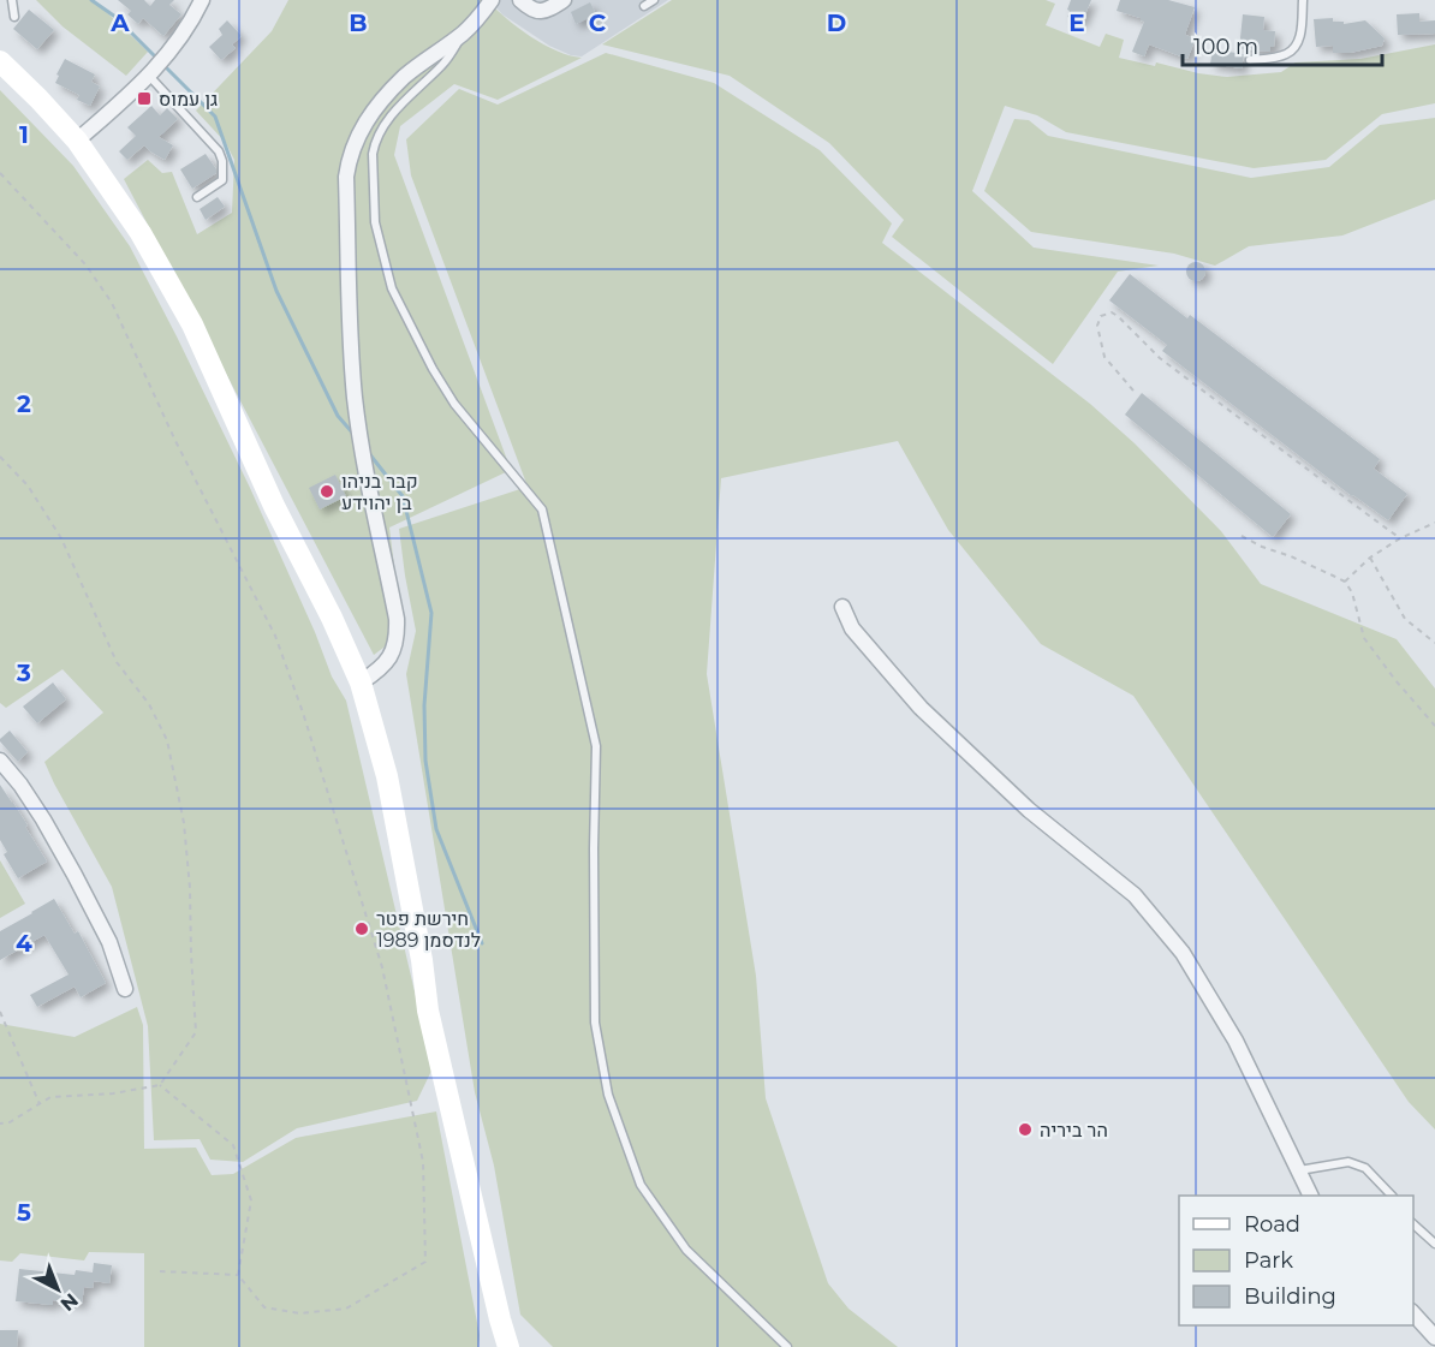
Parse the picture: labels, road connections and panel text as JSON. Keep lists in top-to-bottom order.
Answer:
{
  "places": {
    "transit": ["גן עמוס"],
    "other": ["קבר בניהו בן יהוידע", "חירשת פטר לנדסמן 1989", "הר ביריה"]
  },
  "legend": ["Road", "Park", "Building"],
  "scale_bar": "100 m",
  "north": "bottom right",
  "grid": {
    "columns": [
      "A",
      "B",
      "C",
      "D",
      "E"
    ],
    "rows": [
      "1",
      "2",
      "3",
      "4",
      "5"
    ]
  }
}
